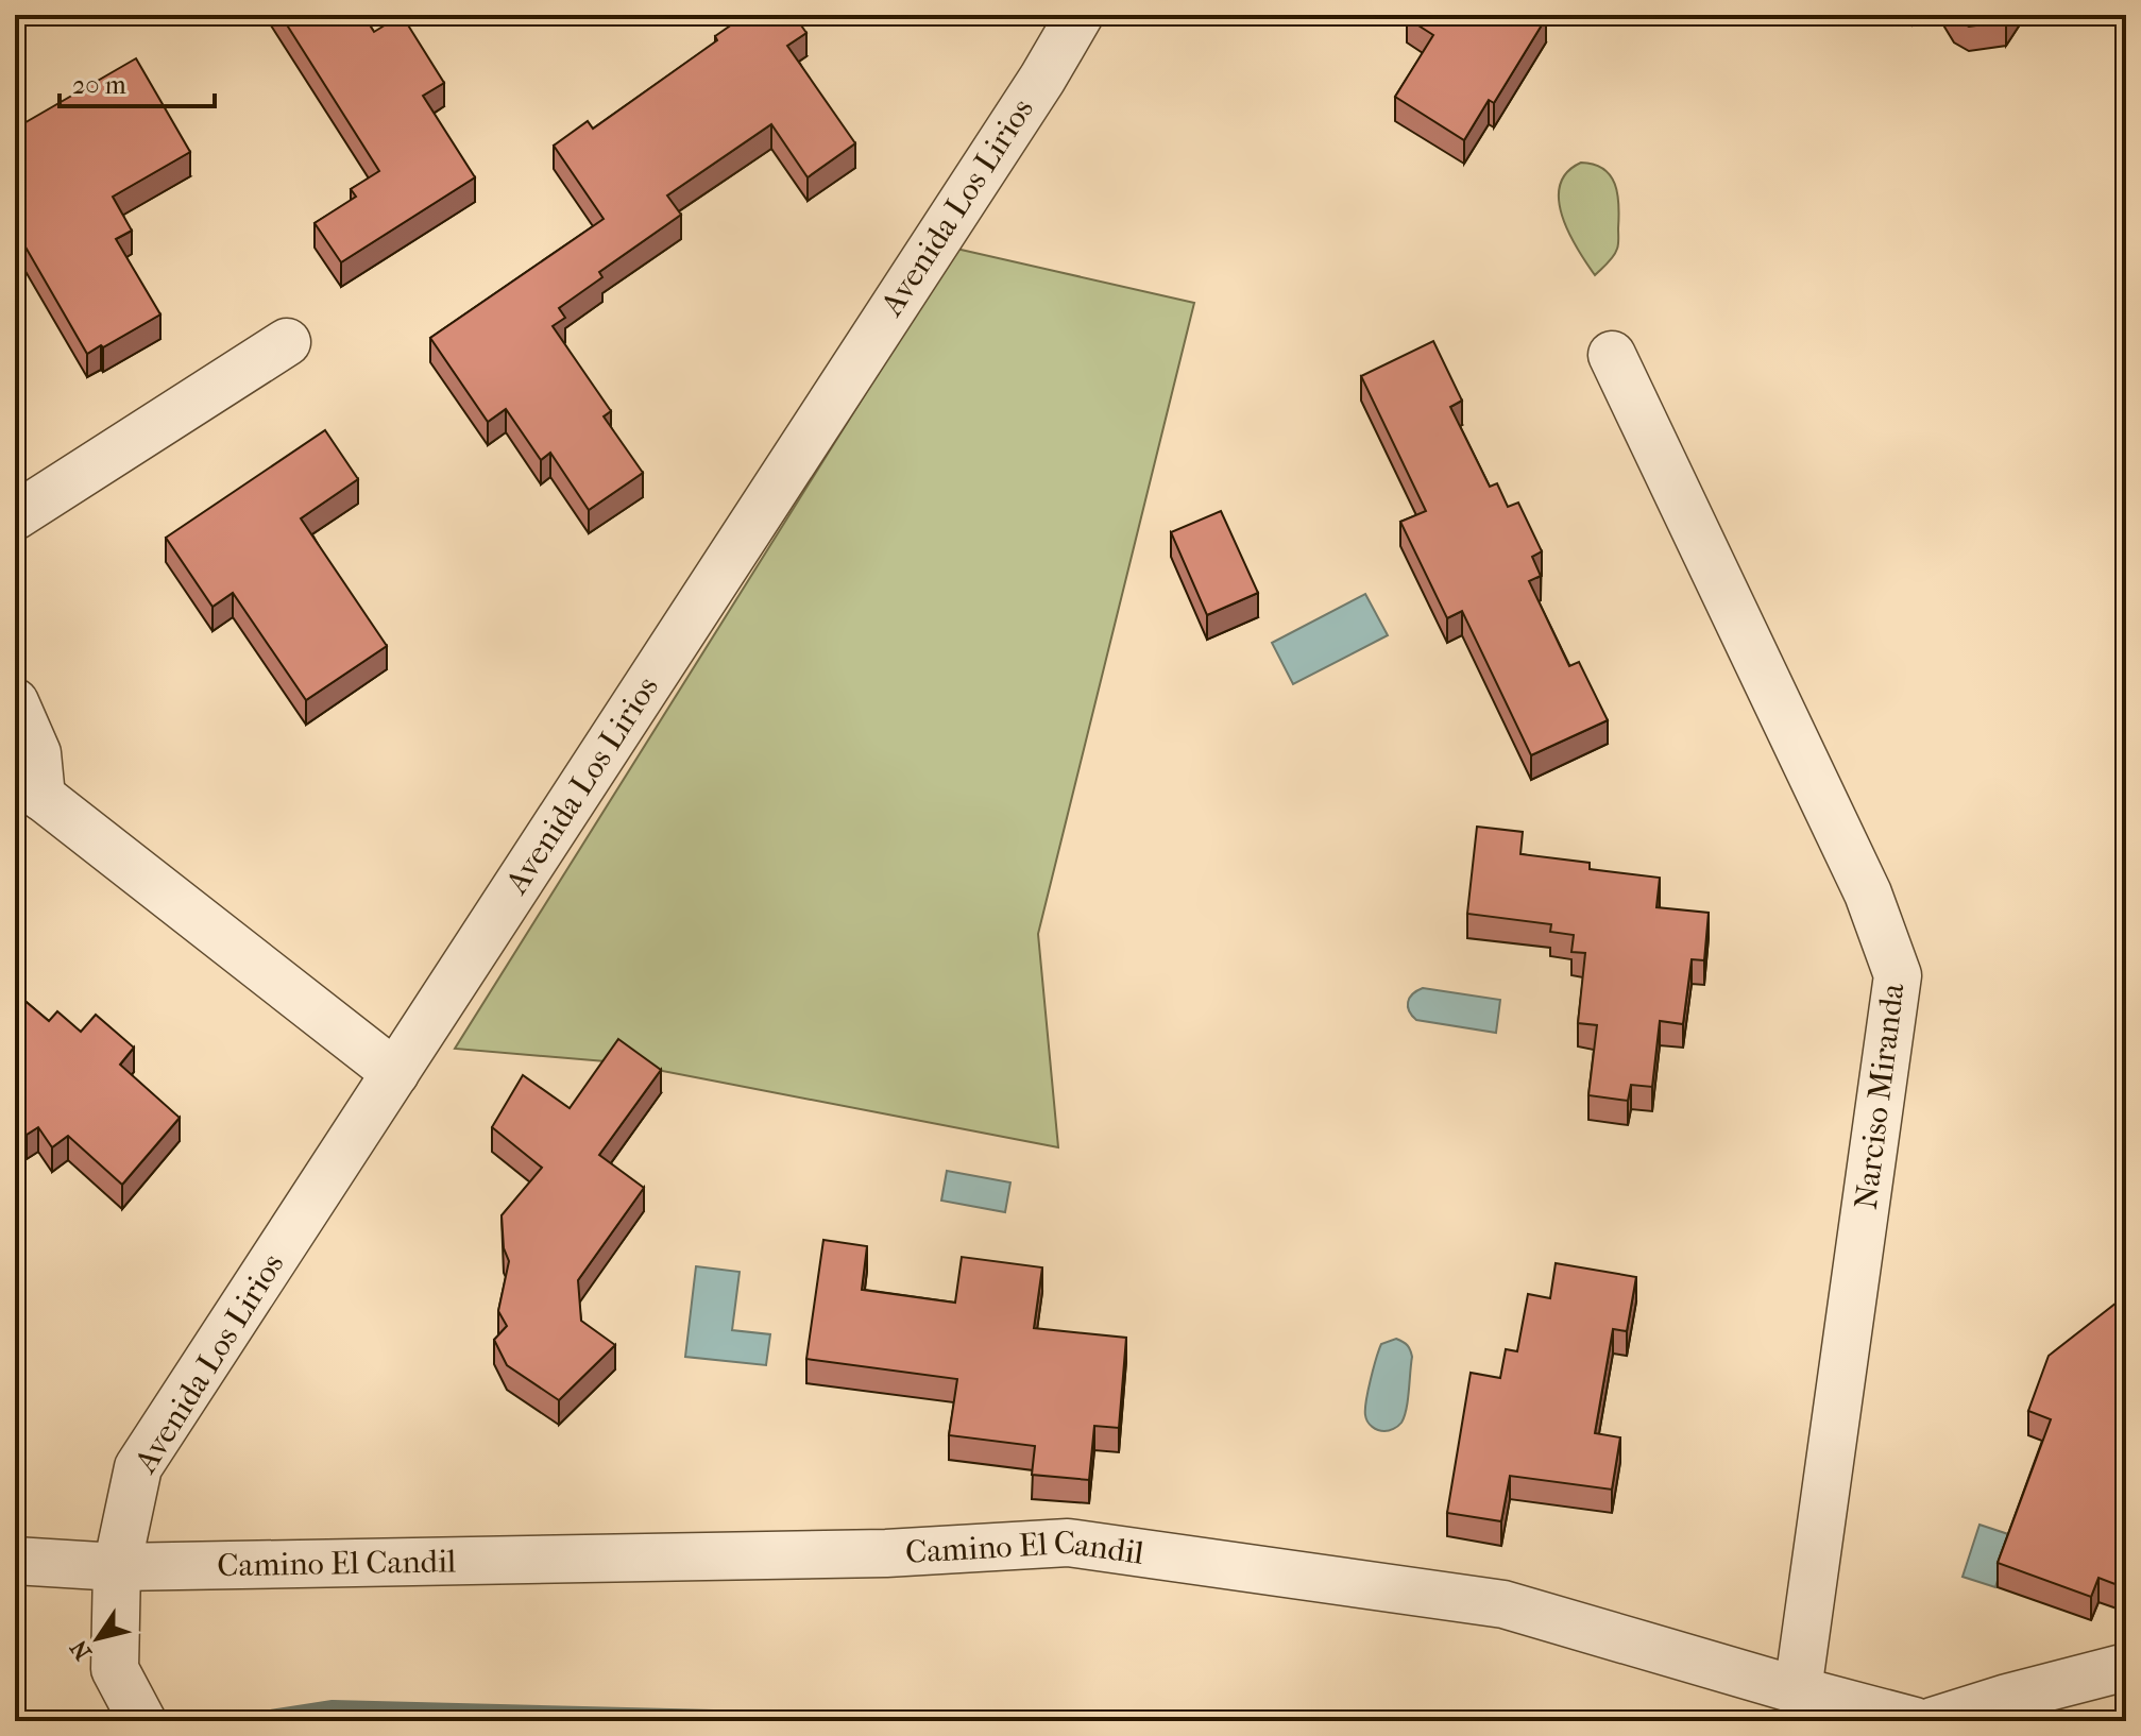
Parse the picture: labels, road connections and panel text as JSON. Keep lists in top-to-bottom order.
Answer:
{
  "streets": {
    "street": ["Avenida Los Lirios", "Narciso Miranda", "Camino El Candil"]
  },
  "crossings": [
    ["Avenida Los Lirios", "Camino El Candil"],
    ["Narciso Miranda", "Camino El Candil"]
  ],
  "scale_bar": "20 m",
  "north": "bottom left"
}
